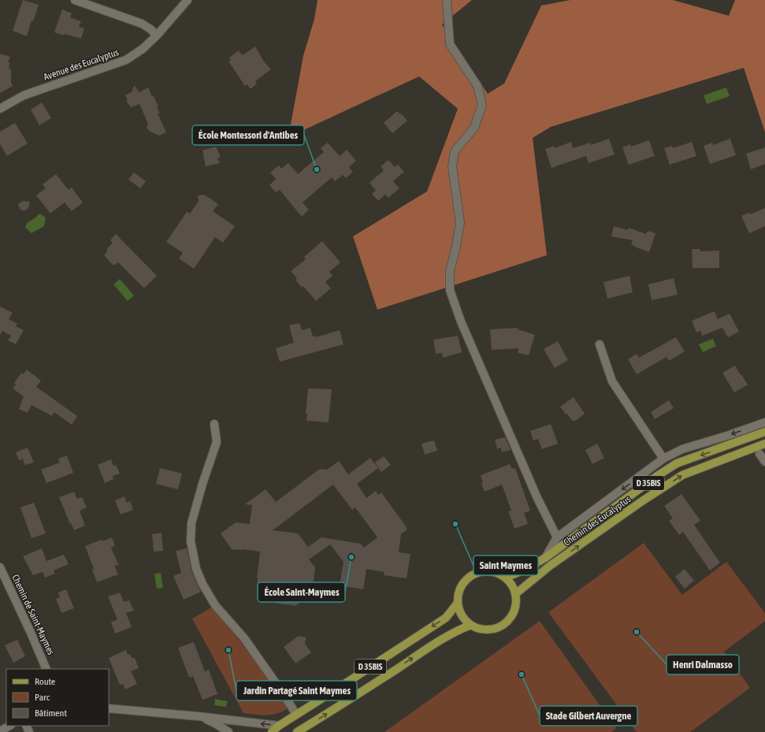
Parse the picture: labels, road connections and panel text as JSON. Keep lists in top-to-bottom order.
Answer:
{
  "streets": {
    "main road": ["D 35BIS", "Chemin des Eucalyptus"],
    "street": ["Avenue des Eucalyptus", "Chemin de Saint-Maymes"]
  },
  "crossings": [
    ["D 35BIS", "Chemin des Eucalyptus"]
  ],
  "places": [
    "École Montessori d'Antibes",
    "Saint Maymes",
    "École Saint-Maymes",
    "Henri Dalmasso",
    "Jardin Partagé Saint Maymes",
    "Stade Gilbert Auvergne"
  ],
  "legend": ["Route", "Parc", "Bâtiment"]
}
